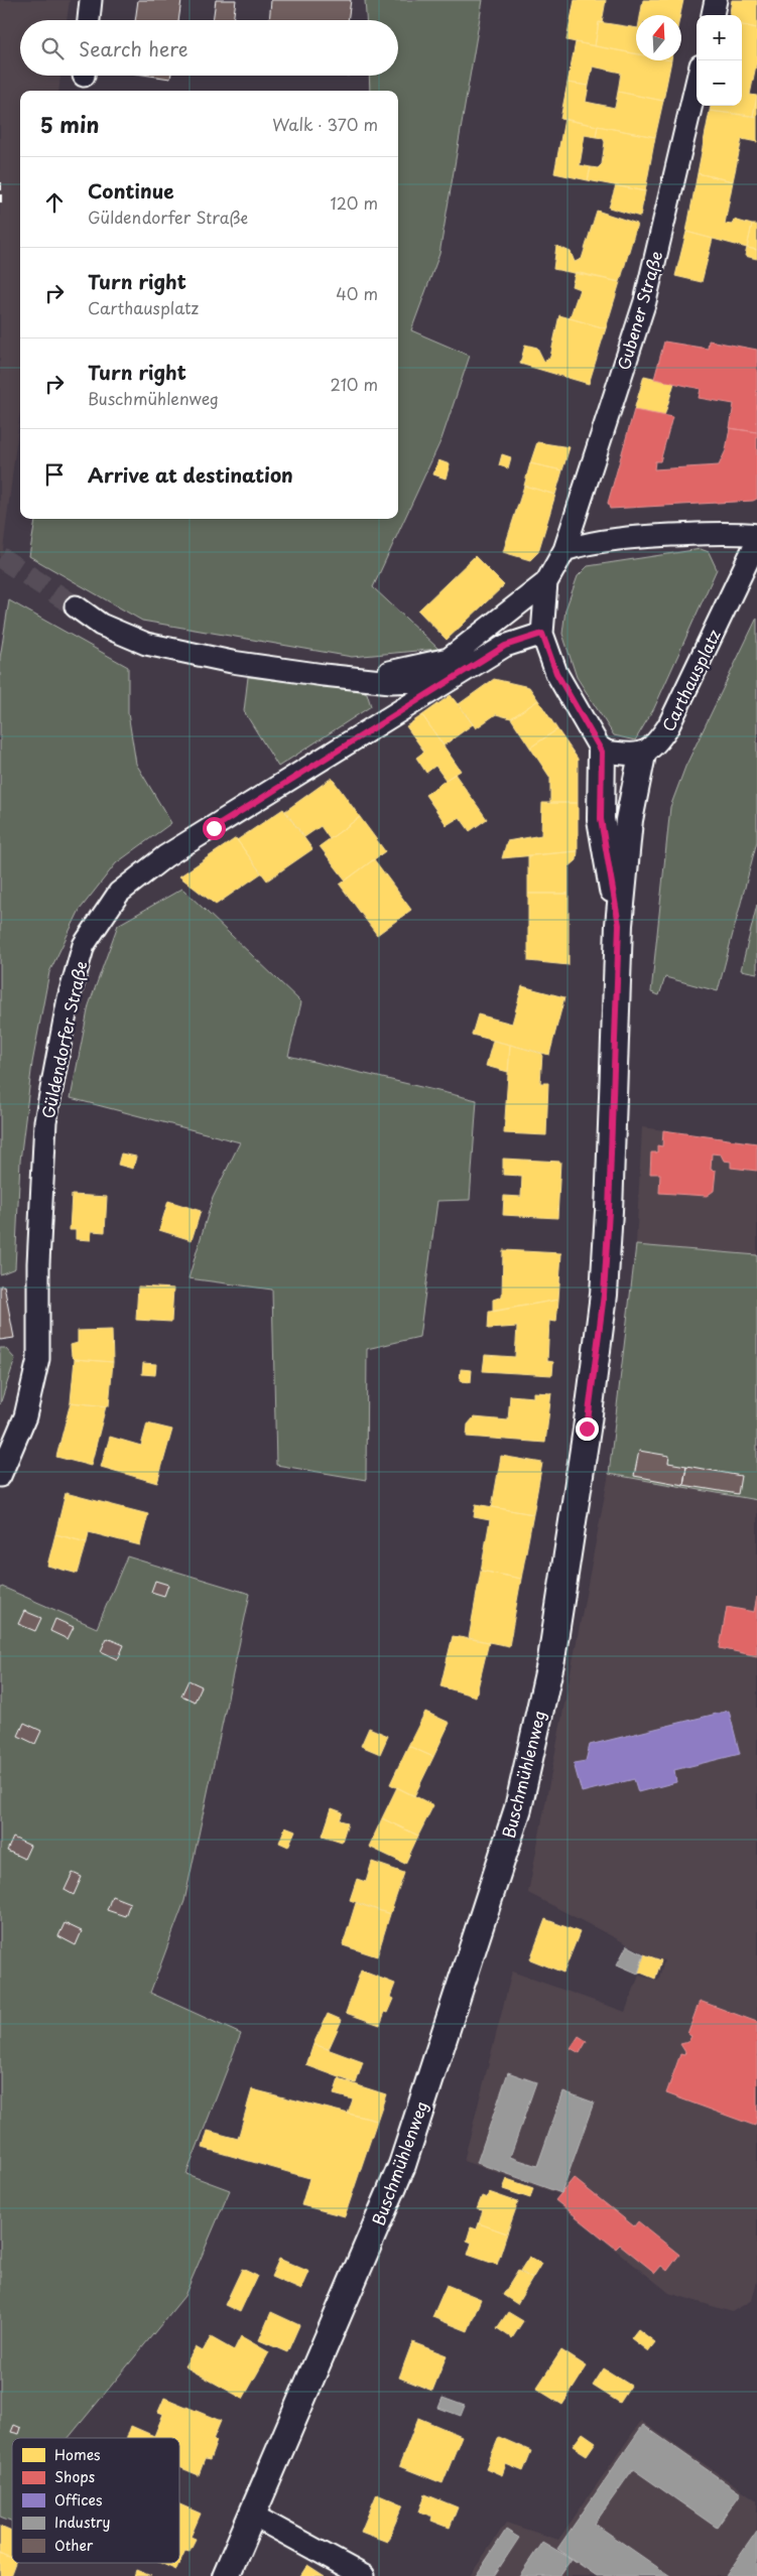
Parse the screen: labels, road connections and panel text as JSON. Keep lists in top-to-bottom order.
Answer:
{
  "streets": {
    "street": [
      "Gubener Straße",
      "Carthausplatz",
      "Güldendorfer Straße",
      "Buschmühlenweg"
    ]
  },
  "crossings": [
    ["Carthausplatz", "Buschmühlenweg"]
  ],
  "legend": [
    "Homes",
    "Shops",
    "Offices",
    "Industry",
    "Other"
  ],
  "north": "top",
  "page": {
    "map_buttons": ["+", "−"],
    "search": "Search here",
    "heading": ["5 min", "Walk · 370 m"],
    "list": [
      ["Continue", "Güldendorfer Straße", "120 m"],
      ["Turn right", "Carthausplatz", "40 m"],
      ["Turn right", "Buschmühlenweg", "210 m"],
      "Arrive at destination"
    ]
  }
}
